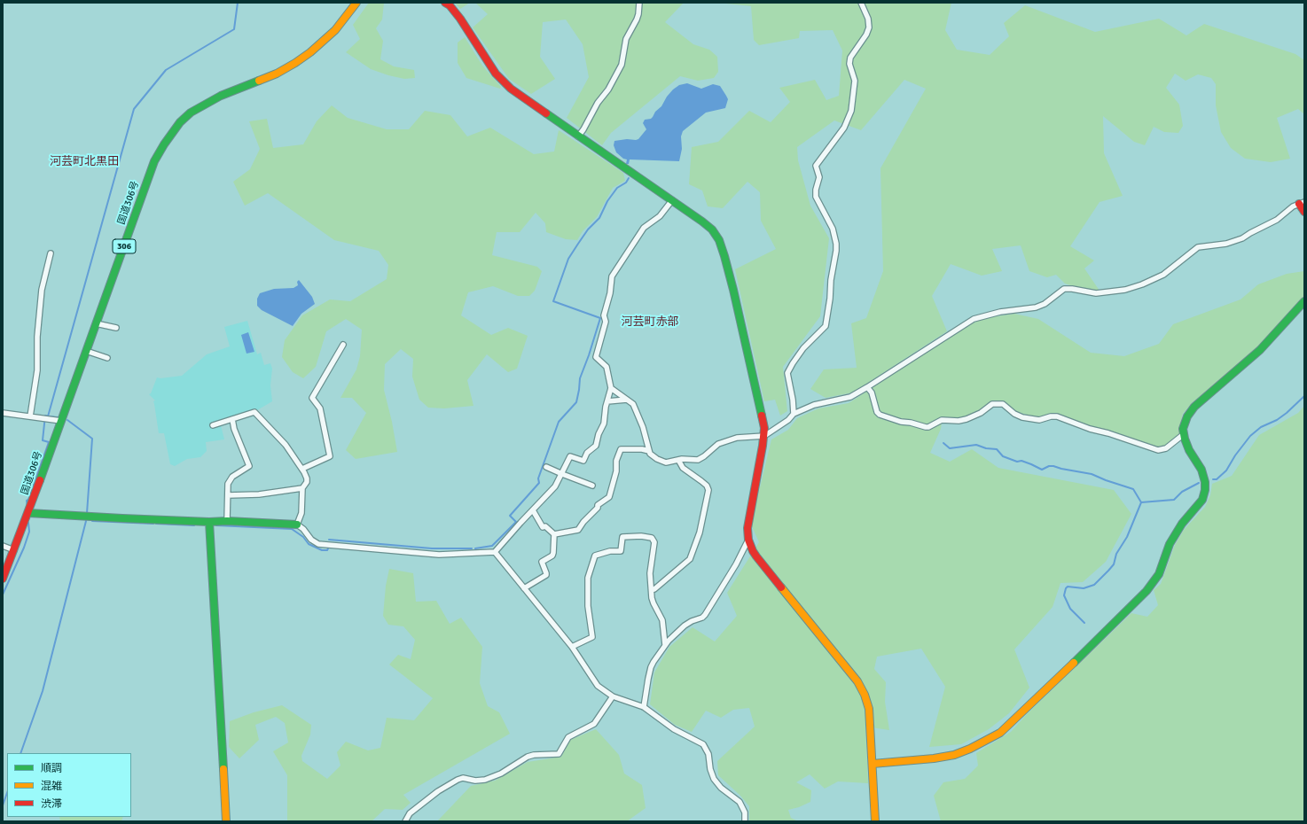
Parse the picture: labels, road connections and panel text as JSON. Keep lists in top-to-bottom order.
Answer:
{
  "streets": {
    "main road": ["国道306号", "306"]
  },
  "districts": ["河芸町北黒田", "河芸町赤部"],
  "legend": ["順調", "混雑", "渋滞"]
}
